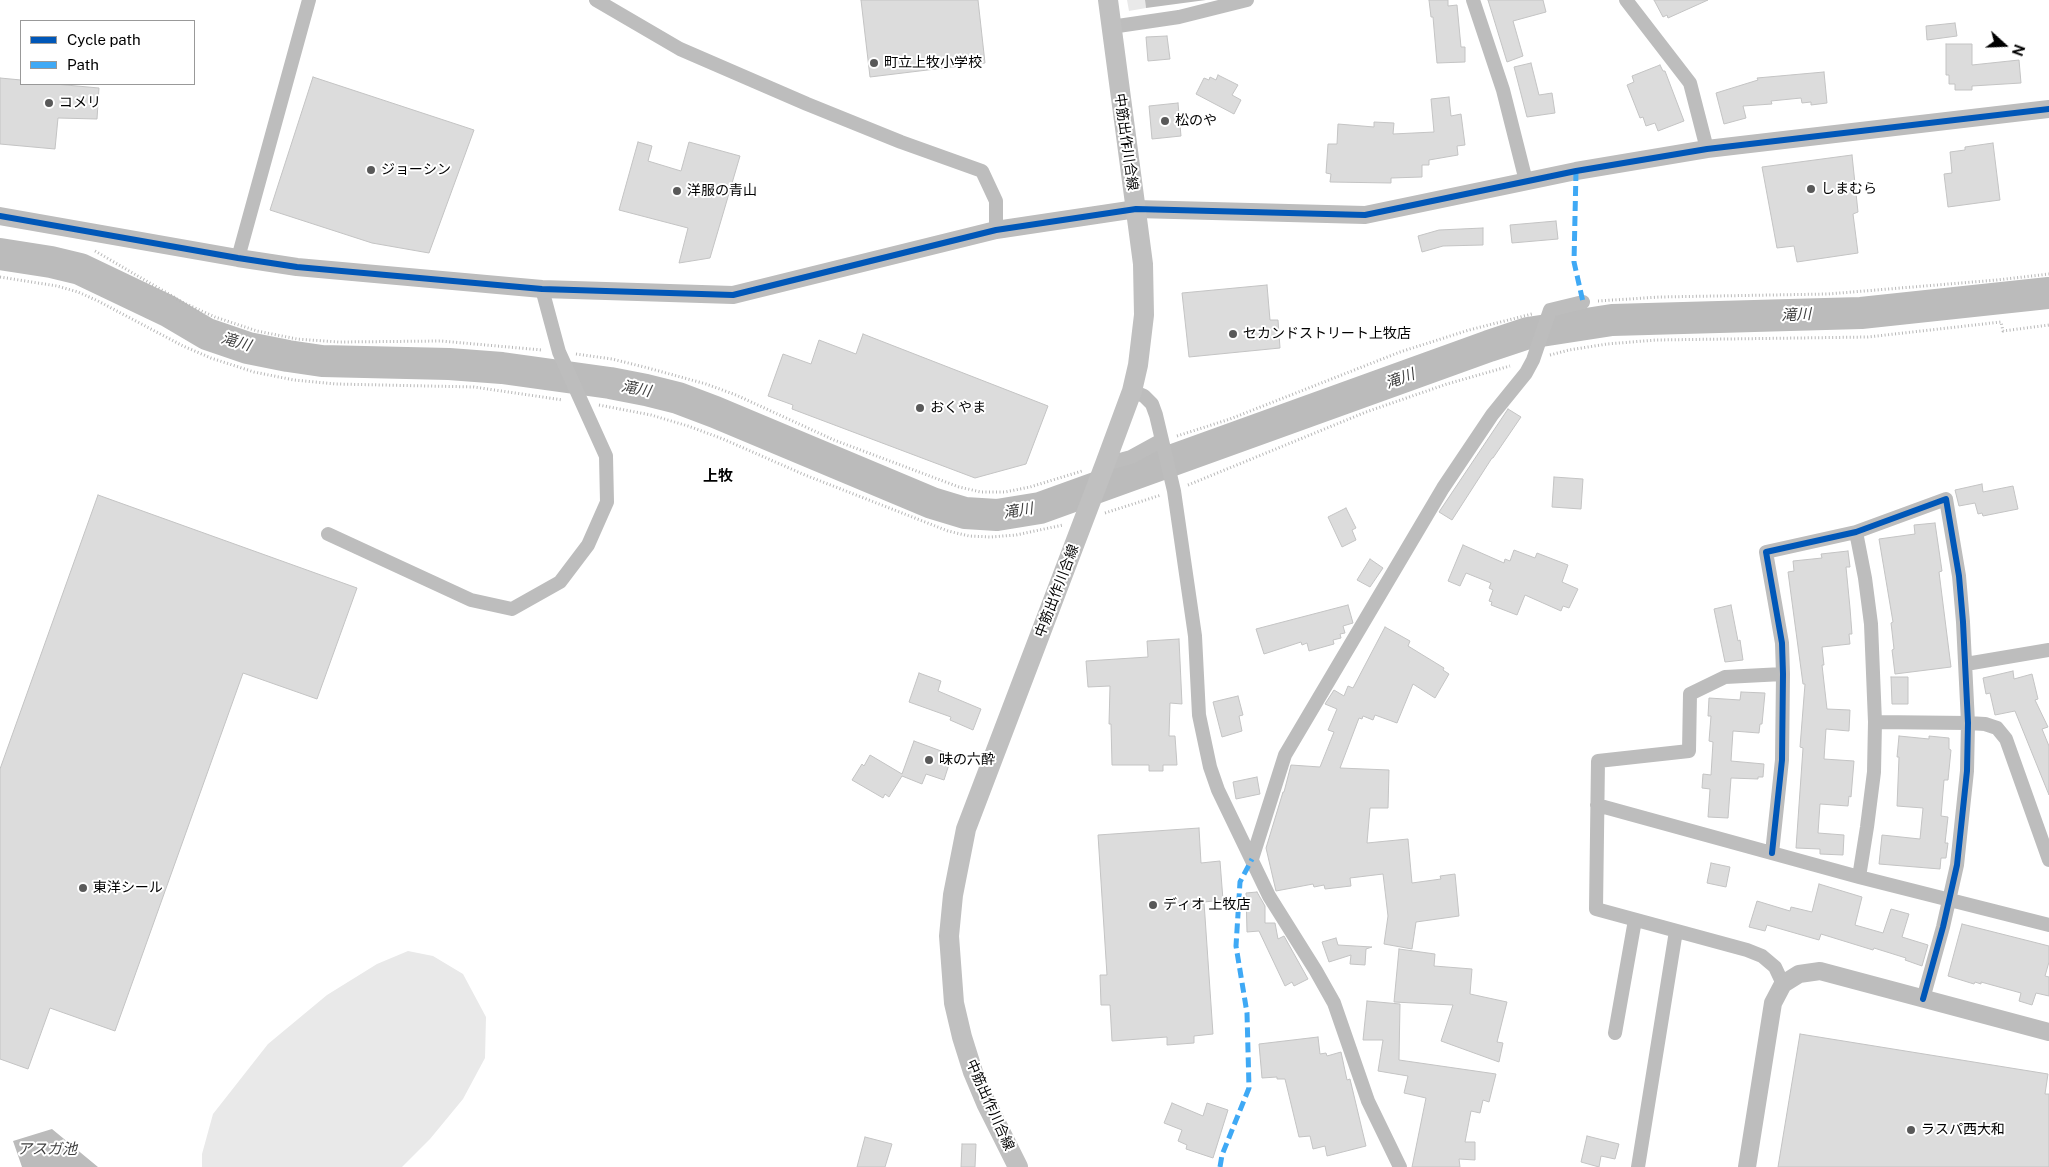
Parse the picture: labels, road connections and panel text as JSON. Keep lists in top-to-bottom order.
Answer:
{
  "streets": {
    "main road": ["中筋出作川合線"]
  },
  "districts": ["上牧"],
  "water": ["滝川", "アスガ池"],
  "places": [
    "町立上牧小学校",
    "コメリ",
    "松のや",
    "ジョーシン",
    "しまむら",
    "洋服の青山",
    "セカンドストリート上牧店",
    "おくやま",
    "味の六酔",
    "東洋シール",
    "ディオ 上牧店",
    "ラスパ西大和"
  ],
  "legend": ["Cycle path", "Path"],
  "north": "right"
}
